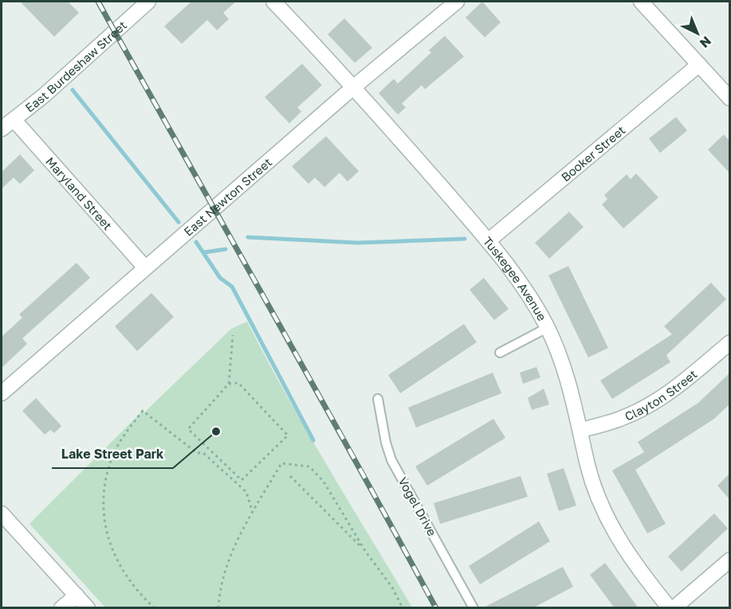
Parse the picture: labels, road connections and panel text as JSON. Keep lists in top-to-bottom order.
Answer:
{
  "streets": {
    "street": [
      "East Burdeshaw Street",
      "Booker Street",
      "Maryland Street",
      "East Newton Street",
      "Tuskegee Avenue",
      "Clayton Street"
    ],
    "lane": ["Vogel Drive"]
  },
  "crossings": [
    ["East Burdeshaw Street", "Maryland Street"],
    ["Booker Street", "Tuskegee Avenue"],
    ["Maryland Street", "East Newton Street"],
    ["East Newton Street", "Tuskegee Avenue"],
    ["Tuskegee Avenue", "Clayton Street"]
  ],
  "places": ["Lake Street Park"],
  "north": "bottom right"
}
